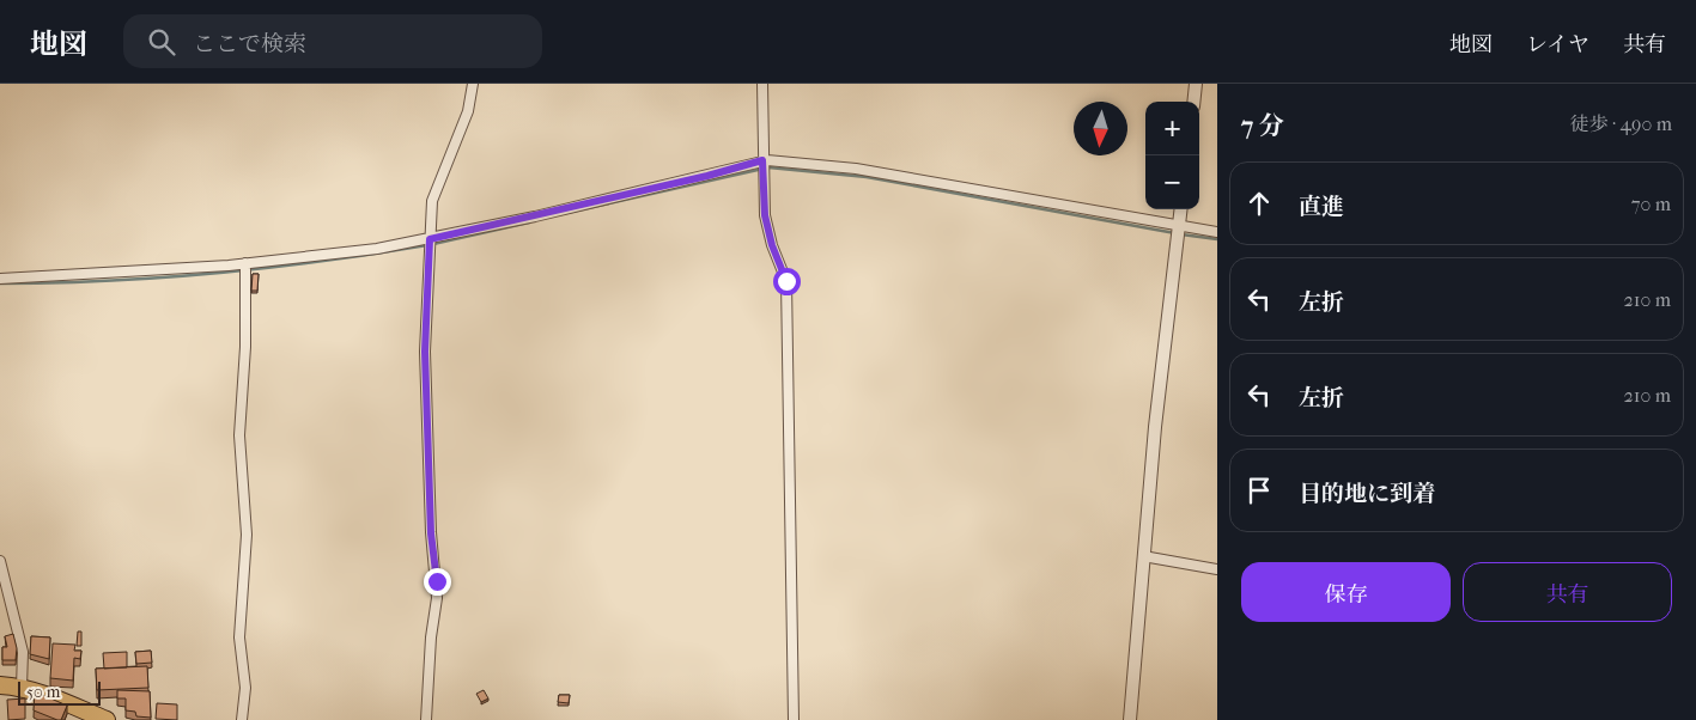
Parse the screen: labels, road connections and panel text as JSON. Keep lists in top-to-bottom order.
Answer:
{
  "scale_bar": "50 m",
  "north": "bottom",
  "page": {
    "header": "地図",
    "search": "ここで検索",
    "nav": ["地図", "レイヤ", "共有"],
    "heading": ["7 分", "徒歩 · 490 m"],
    "map_buttons": ["+", "−"],
    "list": [
      ["直進", "70 m"],
      ["左折", "210 m"],
      ["左折", "210 m"],
      "目的地に到着"
    ],
    "buttons": ["保存", "共有"],
    "scale": "50 m"
  }
}
